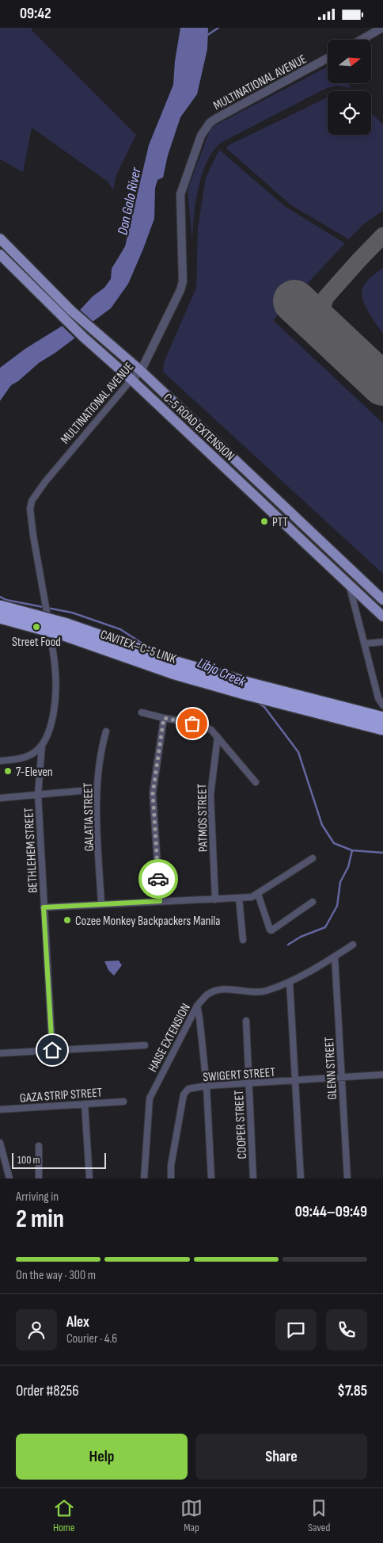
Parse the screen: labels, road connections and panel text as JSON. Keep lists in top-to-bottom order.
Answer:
{
  "streets": {
    "highway": ["CAVITEX–C-5 LINK"],
    "main road": ["C-5 ROAD EXTENSION"],
    "street": [
      "MULTINATIONAL AVENUE",
      "GALATIA STREET",
      "PATMOS STREET",
      "BETHLEHEM STREET",
      "HAISE EXTENSION",
      "GLENN STREET",
      "SWIGERT STREET",
      "GAZA STRIP STREET",
      "COOPER STREET"
    ]
  },
  "crossings": [
    ["MULTINATIONAL AVENUE", "C-5 ROAD EXTENSION"],
    ["MULTINATIONAL AVENUE", "BETHLEHEM STREET"],
    ["HAISE EXTENSION", "GLENN STREET"],
    ["GLENN STREET", "SWIGERT STREET"],
    ["SWIGERT STREET", "COOPER STREET"]
  ],
  "water": ["Don Galo River", "Libjo Creek"],
  "places": [
    "PTT",
    "Street Food",
    "7-Eleven",
    "Cozee Monkey Backpackers Manila"
  ],
  "scale_bar": "100 m",
  "north": "right",
  "page": {
    "status": "09:42",
    "scale": "100 m",
    "heading": ["2 min", "Arriving in", "09:44–09:49"],
    "panel": [
      "Alex",
      "Courier · 4.6",
      "Order #8256",
      "$7.85"
    ],
    "bar": "On the way · 300 m",
    "buttons": ["Help", "Share"],
    "tabs": ["Home", "Map", "Saved"]
  }
}
